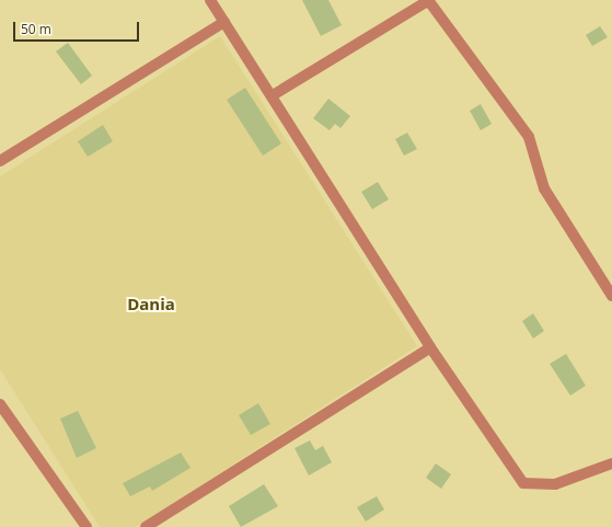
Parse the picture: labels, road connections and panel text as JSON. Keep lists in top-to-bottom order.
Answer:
{
  "districts": ["Dania"],
  "scale_bar": "50 m"
}
